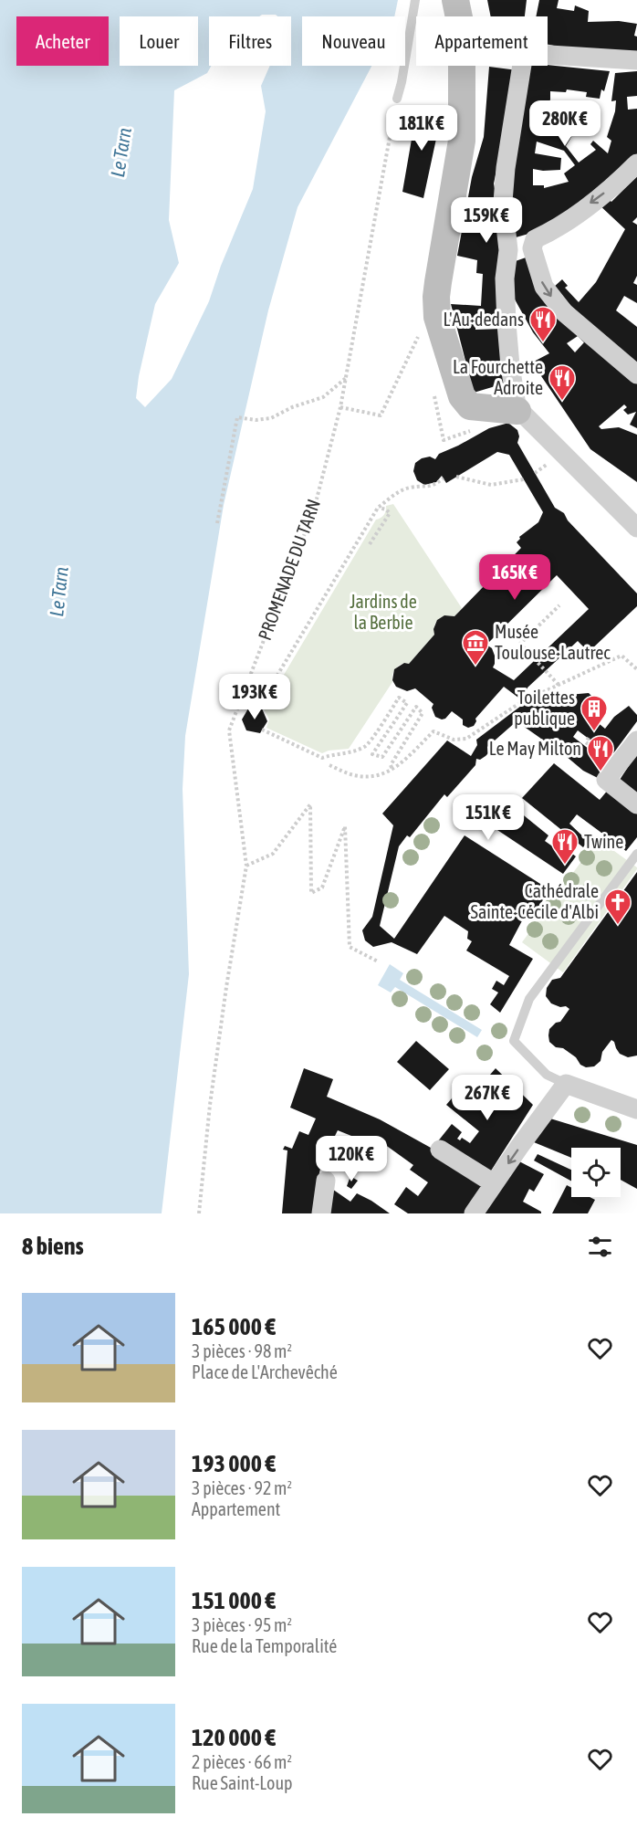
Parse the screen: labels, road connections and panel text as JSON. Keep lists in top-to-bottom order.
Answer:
{
  "streets": {
    "path": ["PROMENADE DU TARN"]
  },
  "water": ["Le Tarn"],
  "parks": ["Jardins de la Berbie"],
  "places": {
    "restaurant": [
      "L'Au-dedans",
      "La Fourchette Adroite",
      "Le May Milton",
      "Twine"
    ],
    "museum": ["Musée Toulouse-Lautrec"],
    "building": ["Toilettes publique"],
    "church": ["Cathédrale Sainte-Cécile d'Albi"]
  },
  "page": {
    "chip": [
      "Acheter",
      "Louer",
      "Filtres",
      "Nouveau",
      "Appartement"
    ],
    "price": [
      "280K €",
      "181K €",
      "159K €",
      "165K €",
      "193K €",
      "151K €",
      "267K €",
      "120K €"
    ],
    "heading": "8 biens",
    "list": [
      {
        "name": "165 000 €",
        "note": "3 pièces · 98 m² · Place de L'Archevêché"
      },
      {
        "name": "193 000 €",
        "note": "3 pièces · 92 m² · Appartement"
      },
      {
        "name": "151 000 €",
        "note": "3 pièces · 95 m² · Rue de la Temporalité"
      },
      {
        "name": "120 000 €",
        "note": "2 pièces · 66 m² · Rue Saint-Loup"
      }
    ]
  }
}
